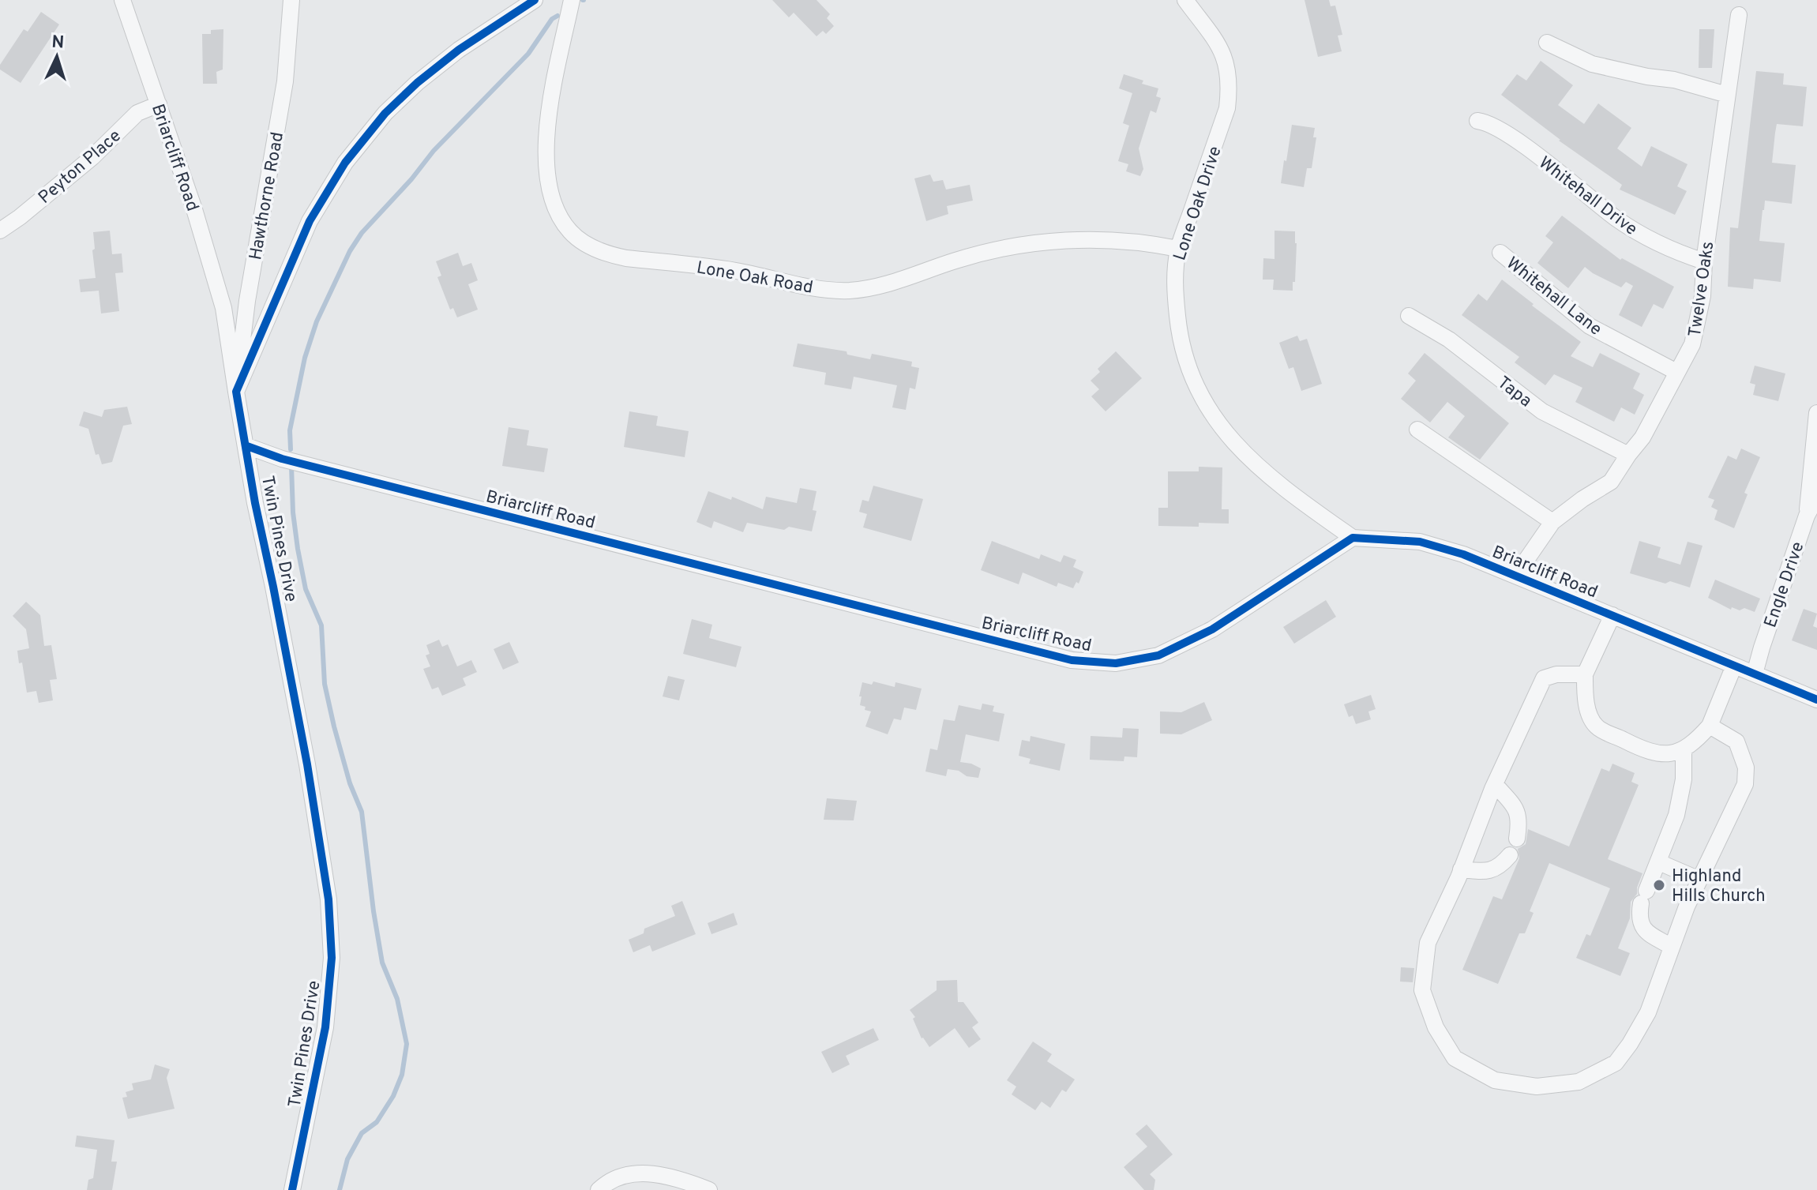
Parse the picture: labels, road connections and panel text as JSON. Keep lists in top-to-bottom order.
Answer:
{
  "streets": {
    "street": [
      "Briarcliff Road",
      "Peyton Place",
      "Whitehall Drive",
      "Hawthorne Road",
      "Lone Oak Drive",
      "Lone Oak Road",
      "Twelve Oaks",
      "Whitehall Lane",
      "Tapa",
      "Twin Pines Drive",
      "Engle Drive"
    ]
  },
  "crossings": [
    ["Briarcliff Road", "Peyton Place"],
    ["Briarcliff Road", "Hawthorne Road"],
    ["Briarcliff Road", "Lone Oak Drive"],
    ["Briarcliff Road", "Twelve Oaks"],
    ["Briarcliff Road", "Twin Pines Drive"],
    ["Briarcliff Road", "Engle Drive"],
    ["Whitehall Drive", "Twelve Oaks"],
    ["Hawthorne Road", "Twin Pines Drive"],
    ["Lone Oak Drive", "Lone Oak Road"],
    ["Twelve Oaks", "Whitehall Lane"],
    ["Twelve Oaks", "Tapa"]
  ],
  "places": ["Highland Hills Church"],
  "north": "top"
}
